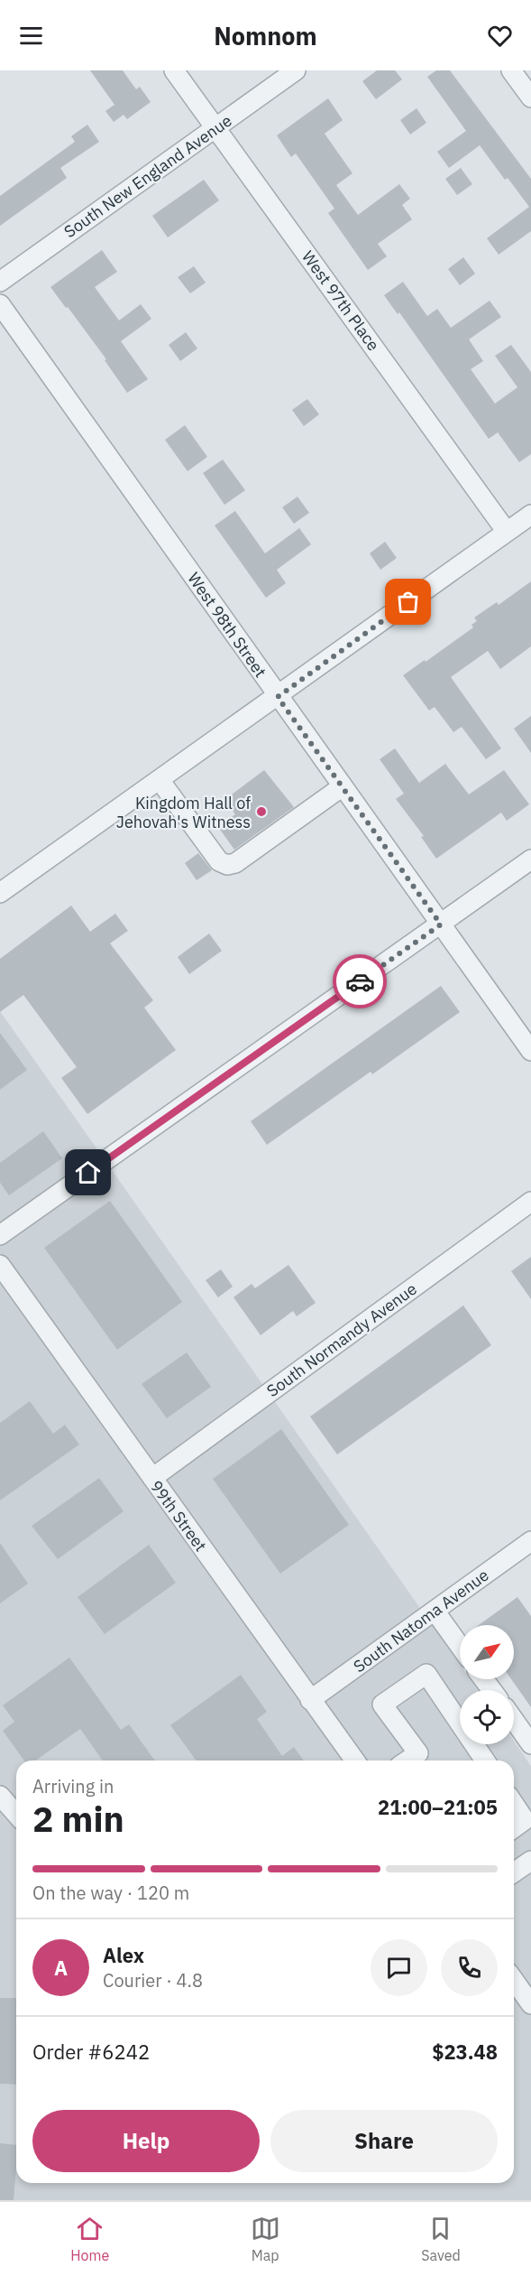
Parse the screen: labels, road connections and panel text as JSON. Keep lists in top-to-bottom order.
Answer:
{
  "streets": {
    "street": [
      "South New England Avenue",
      "West 97th Place",
      "West 98th Street",
      "South Normandy Avenue",
      "99th Street",
      "South Natoma Avenue"
    ]
  },
  "crossings": [
    ["South New England Avenue", "West 97th Place"],
    ["South Normandy Avenue", "99th Street"],
    ["99th Street", "South Natoma Avenue"]
  ],
  "places": ["Kingdom Hall of Jehovah's Witness"],
  "north": "top right",
  "page": {
    "header": "Nomnom",
    "heading": ["2 min", "Arriving in", "21:00–21:05"],
    "panel": [
      "Alex",
      "Courier · 4.8",
      "Order #6242",
      "$23.48"
    ],
    "bar": "On the way · 120 m",
    "round": "A",
    "buttons": ["Help", "Share"],
    "tabs": ["Home", "Map", "Saved"]
  }
}
